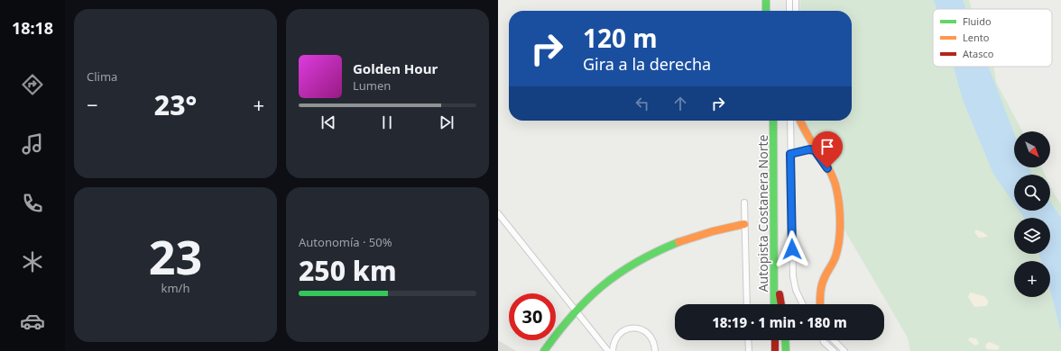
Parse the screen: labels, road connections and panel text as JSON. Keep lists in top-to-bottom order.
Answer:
{
  "streets": {
    "main road": ["Autopista Costanera Norte"]
  },
  "legend": ["Fluido", "Lento", "Atasco"],
  "north": "bottom right",
  "page": {
    "tabs": "18:18",
    "tile": [
      "Clima",
      ["23", "km/h"],
      ["Autonomía · 50%", "250 km"]
    ],
    "turn": ["120 m", "Gira a la derecha"],
    "song": ["Golden Hour", "Lumen"],
    "heat": ["−", "23°", "+"],
    "map_buttons": "+",
    "limit": "30",
    "trip": "18:19 · 1 min · 180 m"
  }
}
